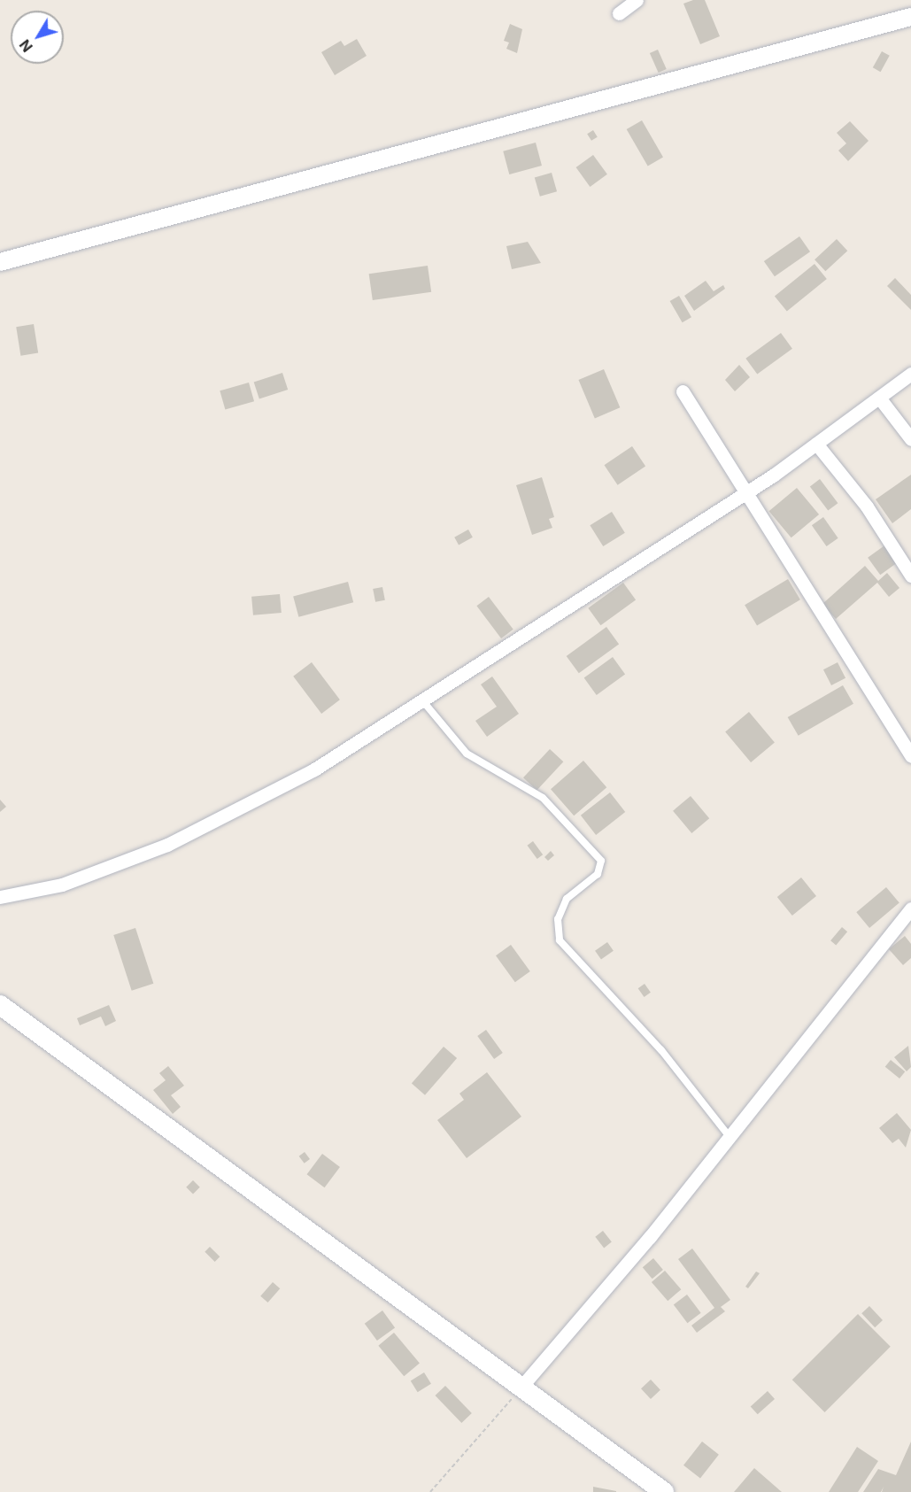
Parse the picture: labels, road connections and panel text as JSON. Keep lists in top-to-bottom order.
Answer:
{
  "north": "bottom left"
}
